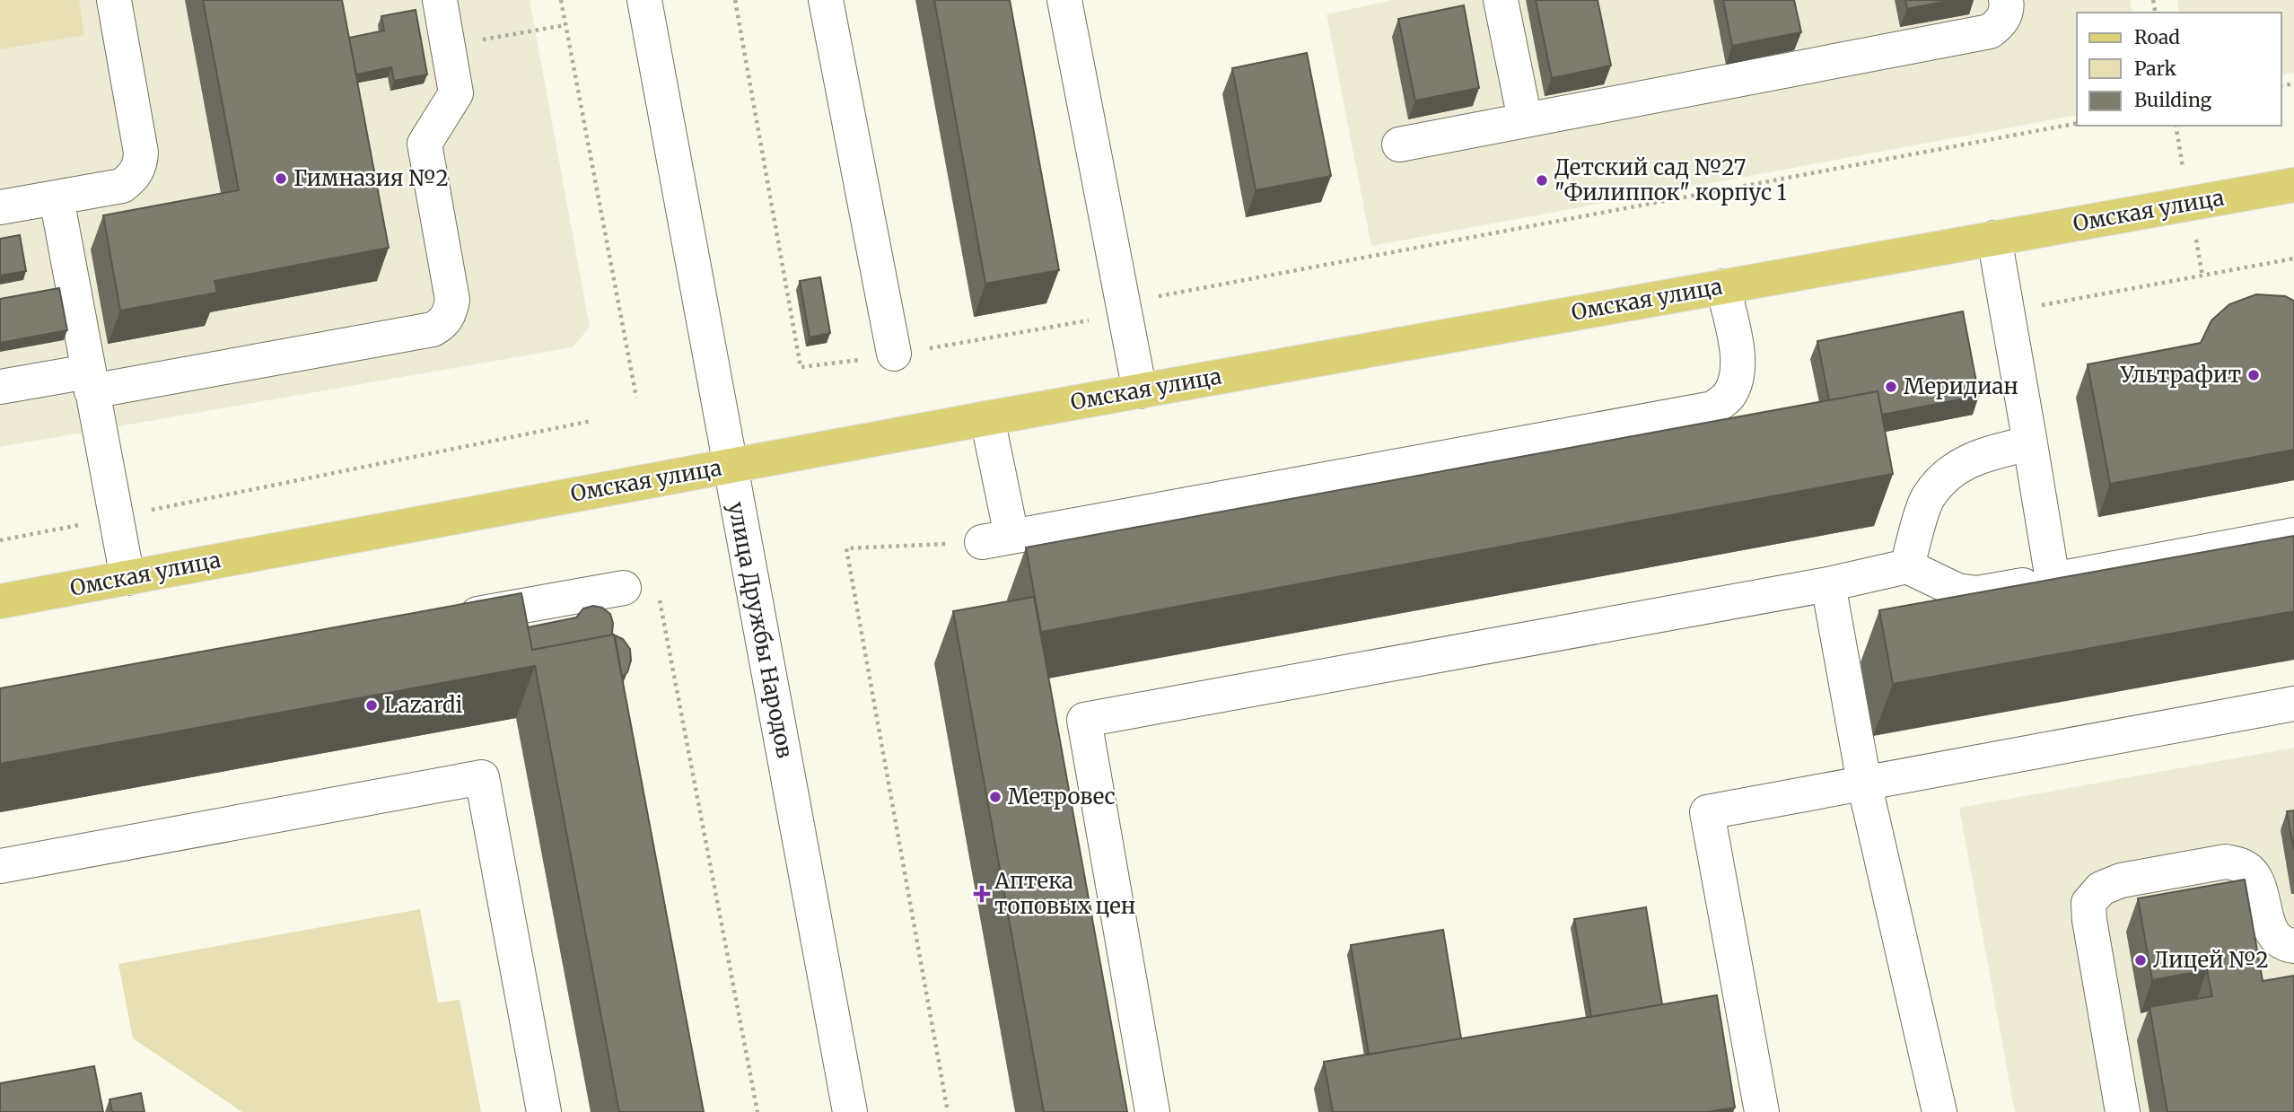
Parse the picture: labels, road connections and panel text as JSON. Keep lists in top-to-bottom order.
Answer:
{
  "streets": {
    "main road": ["Омская улица"],
    "street": ["улица Дружбы Народов"]
  },
  "crossings": [
    ["Омская улица", "улица Дружбы Народов"]
  ],
  "places": {
    "other": [
      "Гимназия №2",
      "Детский сад №27 \"Филиппок\" корпус 1",
      "Ультрафит",
      "Меридиан",
      "Lazardi",
      "Метровес",
      "Лицей №2"
    ],
    "health": ["Аптека топовых цен"]
  },
  "legend": ["Road", "Park", "Building"]
}
